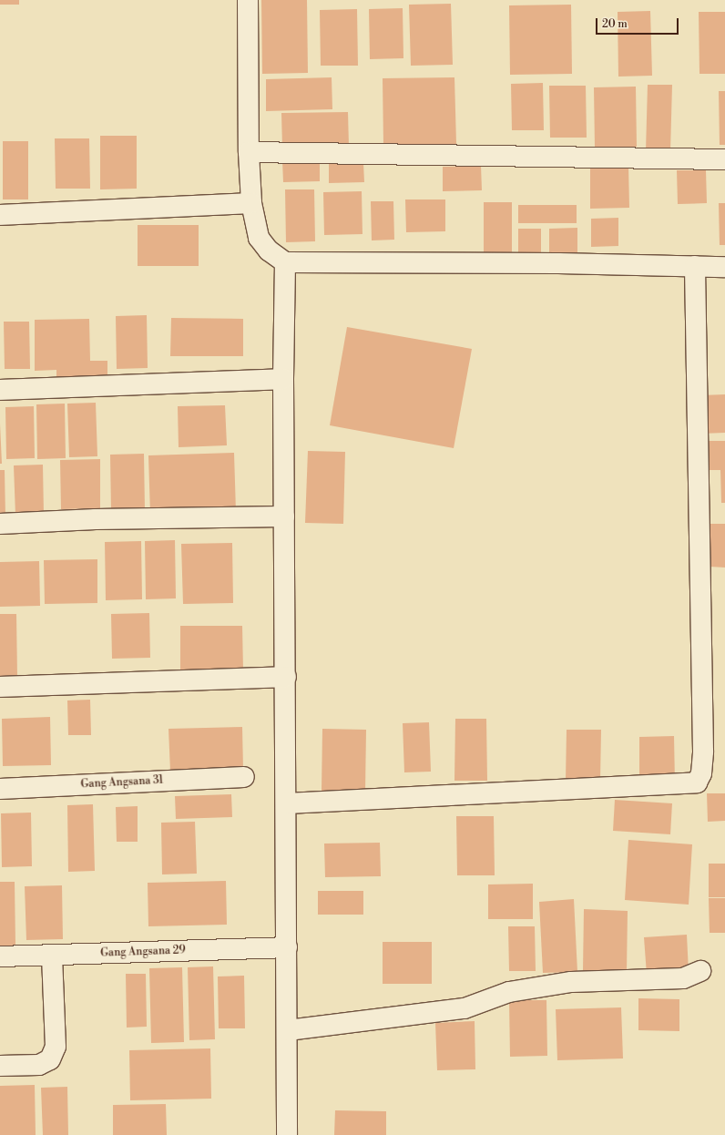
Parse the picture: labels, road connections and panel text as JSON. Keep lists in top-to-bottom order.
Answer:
{
  "streets": {
    "street": ["Gang Angsana 31", "Gang Angsana 29"]
  },
  "scale_bar": "20 m"
}
